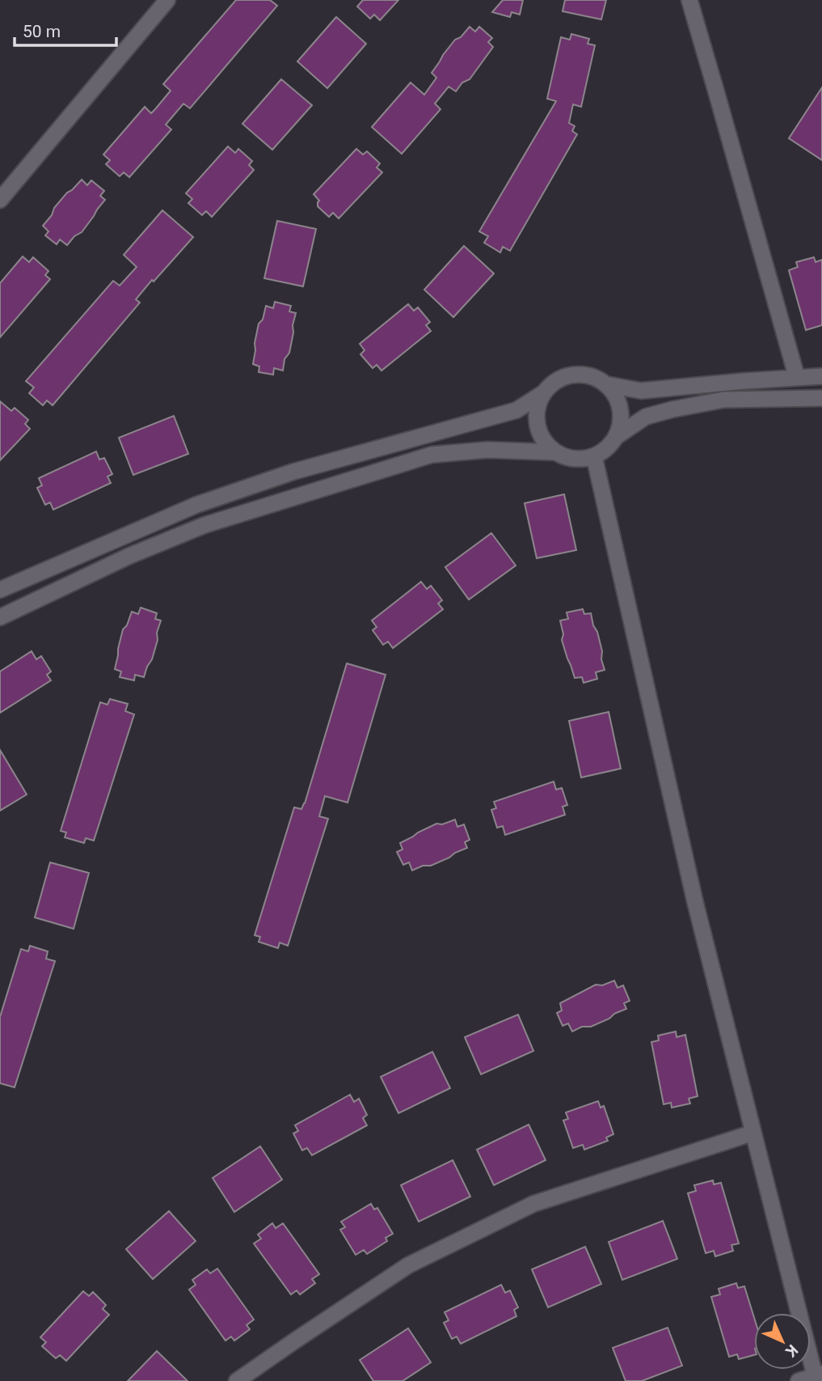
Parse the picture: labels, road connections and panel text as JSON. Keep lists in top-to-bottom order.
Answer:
{
  "scale_bar": "50 m",
  "north": "bottom right"
}
